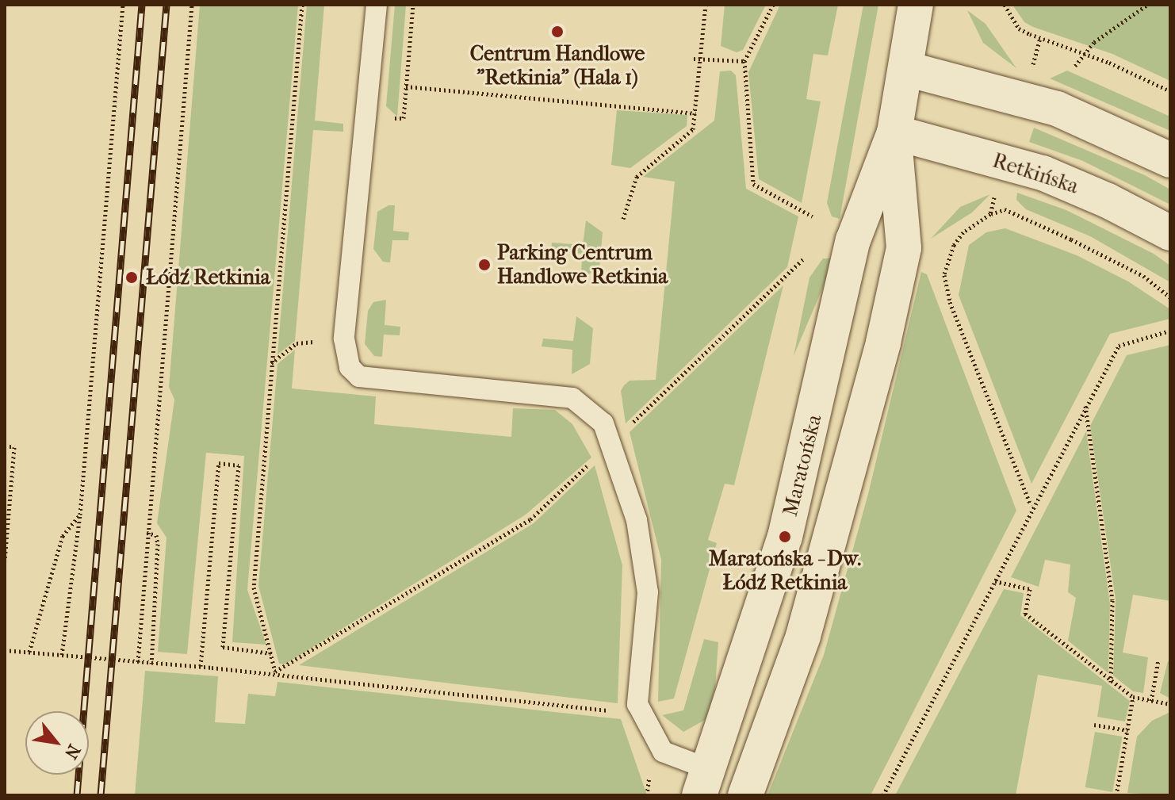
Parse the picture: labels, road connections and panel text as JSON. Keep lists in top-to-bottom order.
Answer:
{
  "streets": {
    "main road": ["Retkińska", "Maratońska"]
  },
  "crossings": [
    ["Retkińska", "Maratońska"]
  ],
  "places": [
    "Centrum Handlowe \"Retkinia\" (Hala 1)",
    "Parking Centrum Handlowe Retkinia",
    "Łódź Retkinia",
    "Maratońska - Dw. Łódź Retkinia"
  ],
  "north": "bottom right"
}
